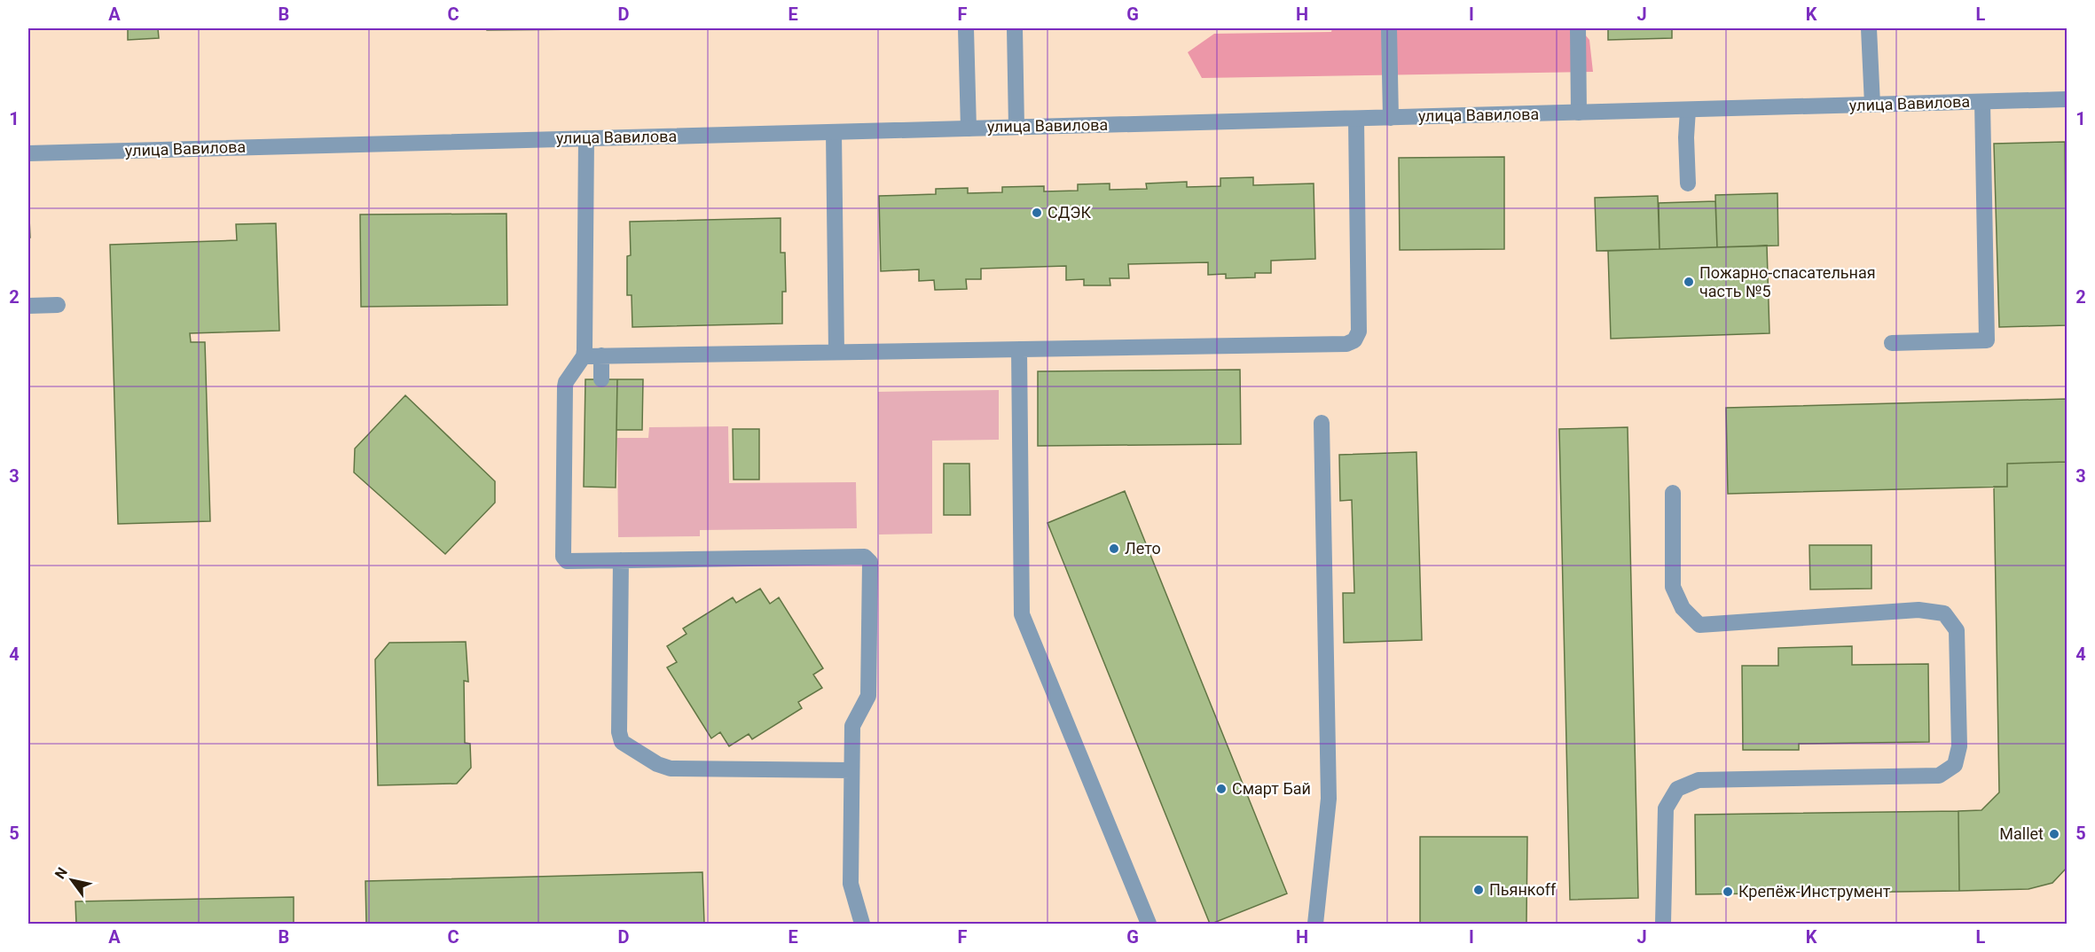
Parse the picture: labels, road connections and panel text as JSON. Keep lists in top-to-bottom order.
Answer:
{
  "streets": {
    "street": ["улица Вавилова"]
  },
  "places": [
    "СДЭК",
    "Пожарно-спасательная часть №5",
    "Лето",
    "Смарт Бай",
    "Mallet",
    "Пьянкоff",
    "Крепёж-Инструмент"
  ],
  "north": "top left",
  "grid": {
    "columns": [
      "A",
      "B",
      "C",
      "D",
      "E",
      "F",
      "G",
      "H",
      "I",
      "J",
      "K",
      "L"
    ],
    "rows": [
      "1",
      "2",
      "3",
      "4",
      "5"
    ]
  }
}
